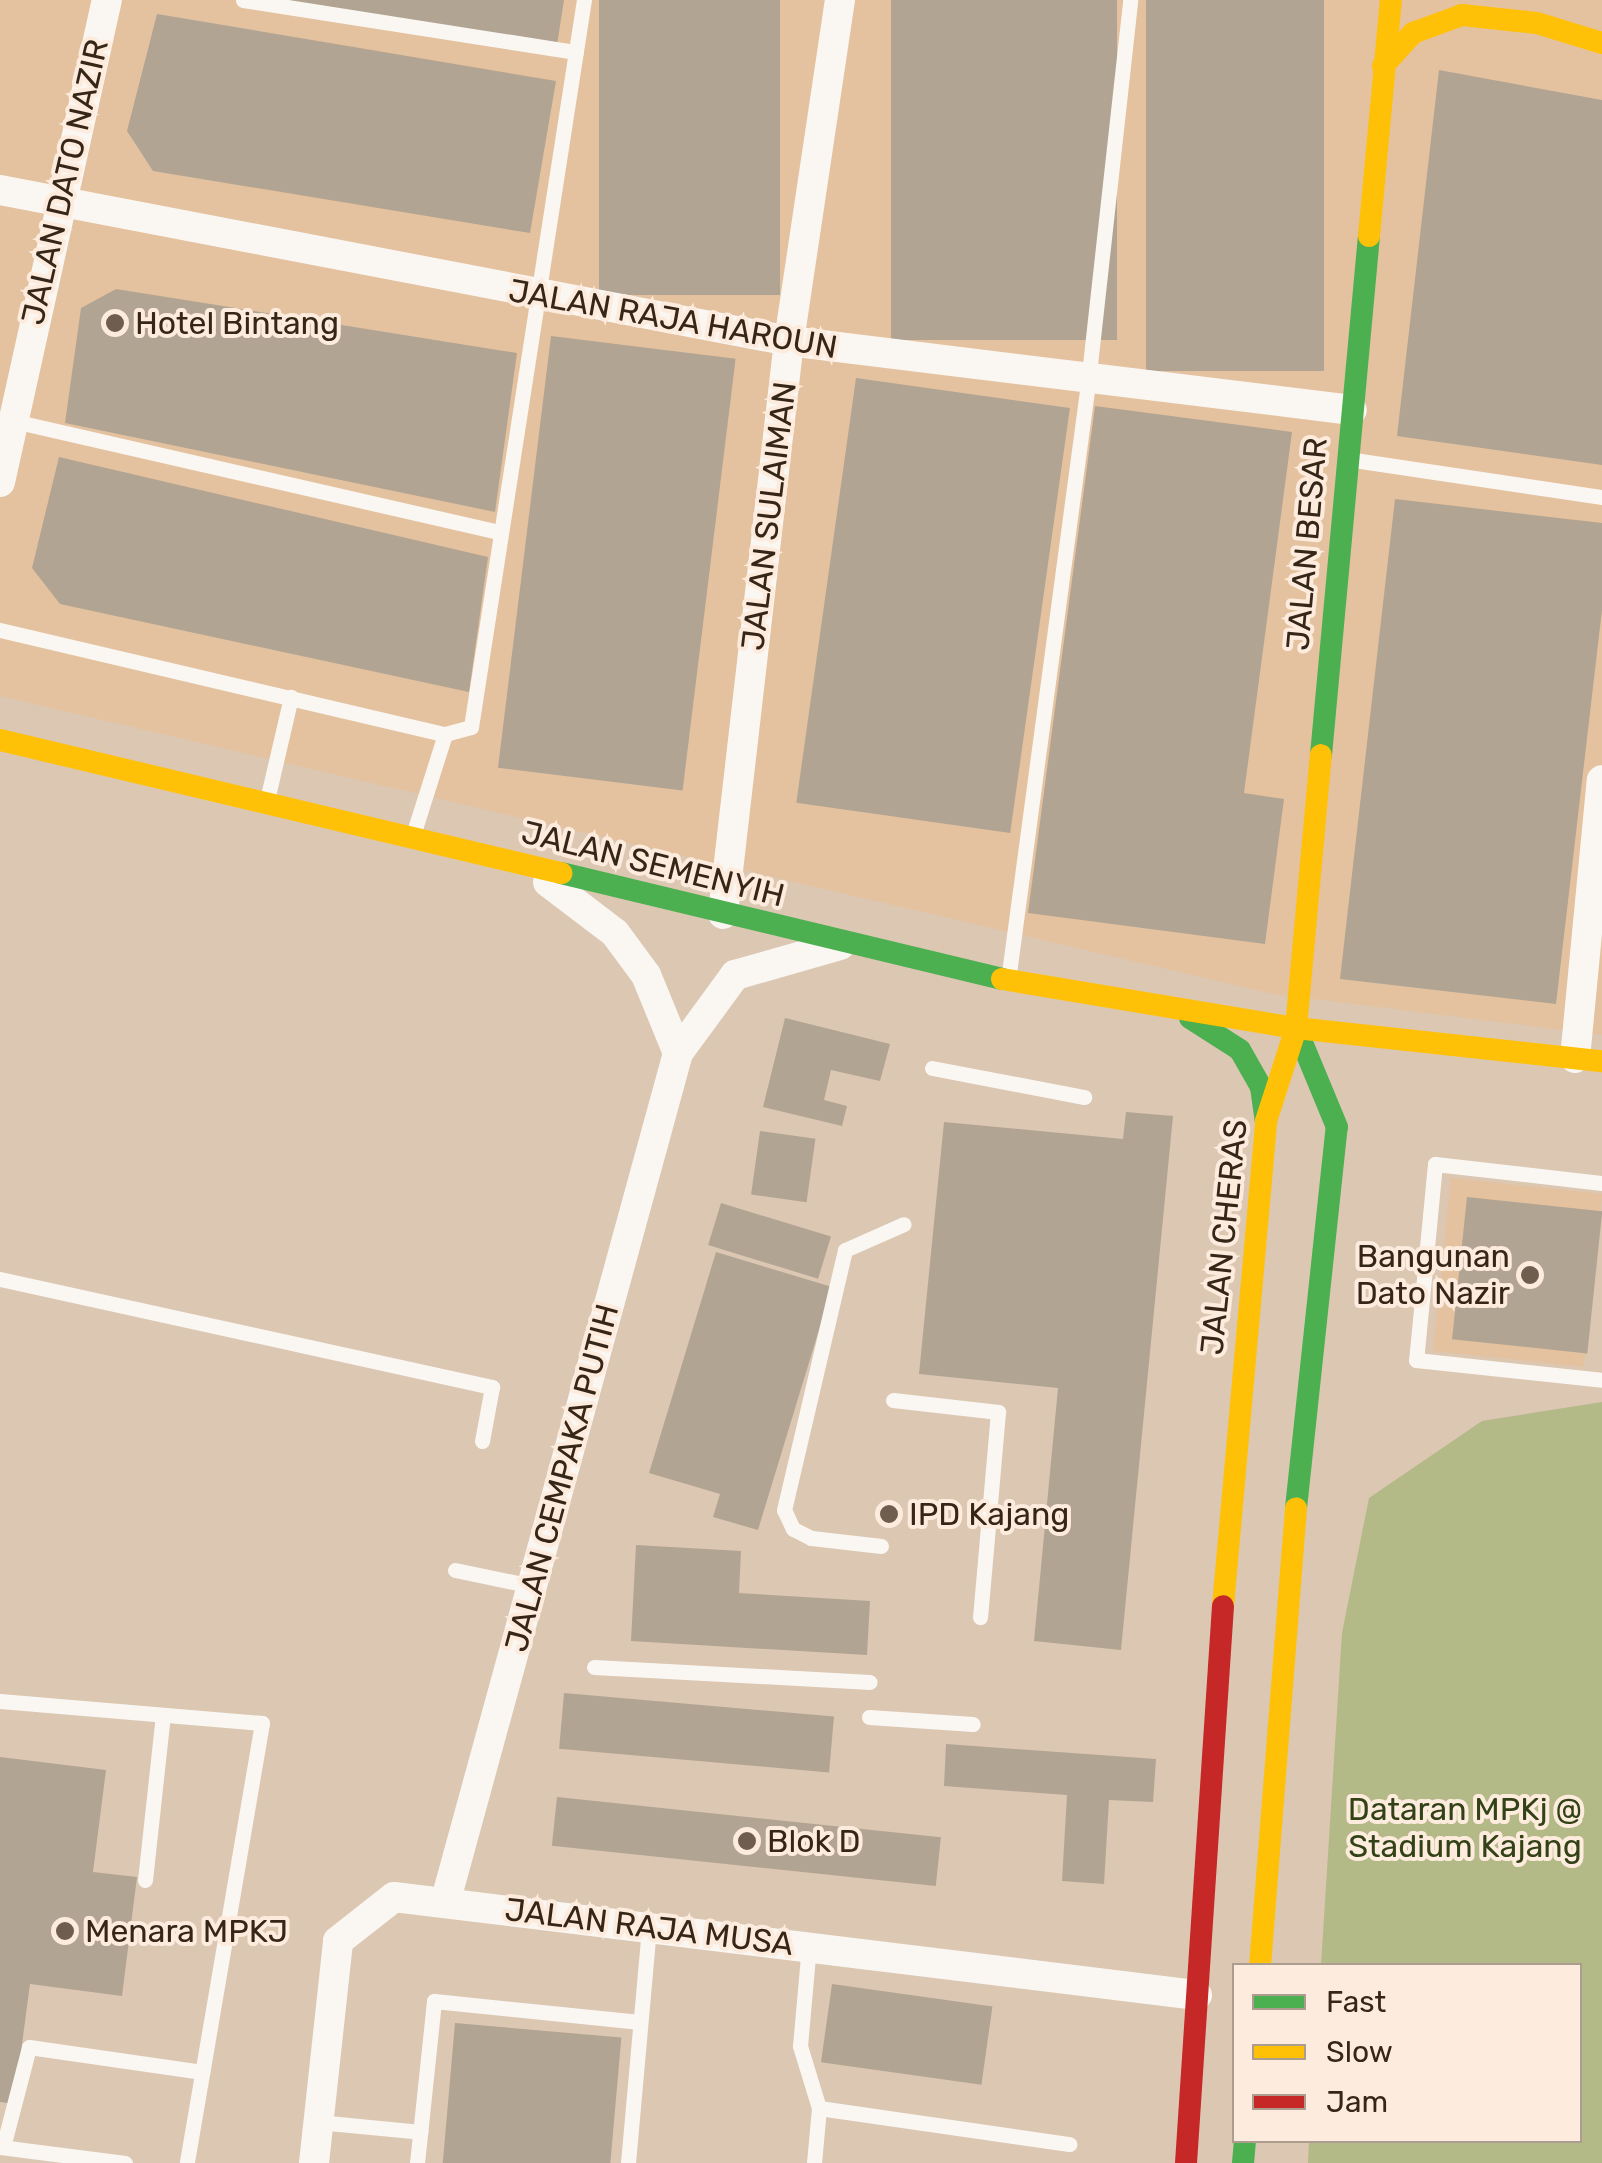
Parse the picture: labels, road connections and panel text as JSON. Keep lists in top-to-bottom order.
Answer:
{
  "streets": {
    "main road": ["JALAN BESAR", "JALAN SEMENYIH", "JALAN CHERAS"],
    "street": [
      "JALAN DATO NAZIR",
      "JALAN RAJA HAROUN",
      "JALAN SULAIMAN",
      "JALAN CEMPAKA PUTIH",
      "JALAN RAJA MUSA"
    ]
  },
  "crossings": [
    ["JALAN DATO NAZIR", "JALAN RAJA HAROUN"],
    ["JALAN RAJA HAROUN", "JALAN SULAIMAN"],
    ["JALAN RAJA HAROUN", "JALAN BESAR"],
    ["JALAN SULAIMAN", "JALAN SEMENYIH"],
    ["JALAN BESAR", "JALAN SEMENYIH"],
    ["JALAN BESAR", "JALAN CHERAS"],
    ["JALAN SEMENYIH", "JALAN CHERAS"],
    ["JALAN SEMENYIH", "JALAN CEMPAKA PUTIH"],
    ["JALAN CHERAS", "JALAN RAJA MUSA"],
    ["JALAN CEMPAKA PUTIH", "JALAN RAJA MUSA"]
  ],
  "parks": ["Dataran MPKj @ Stadium Kajang"],
  "places": [
    "Hotel Bintang",
    "Bangunan Dato Nazir",
    "IPD Kajang",
    "Blok D",
    "Menara MPKJ"
  ],
  "legend": ["Fast", "Slow", "Jam"]
}
